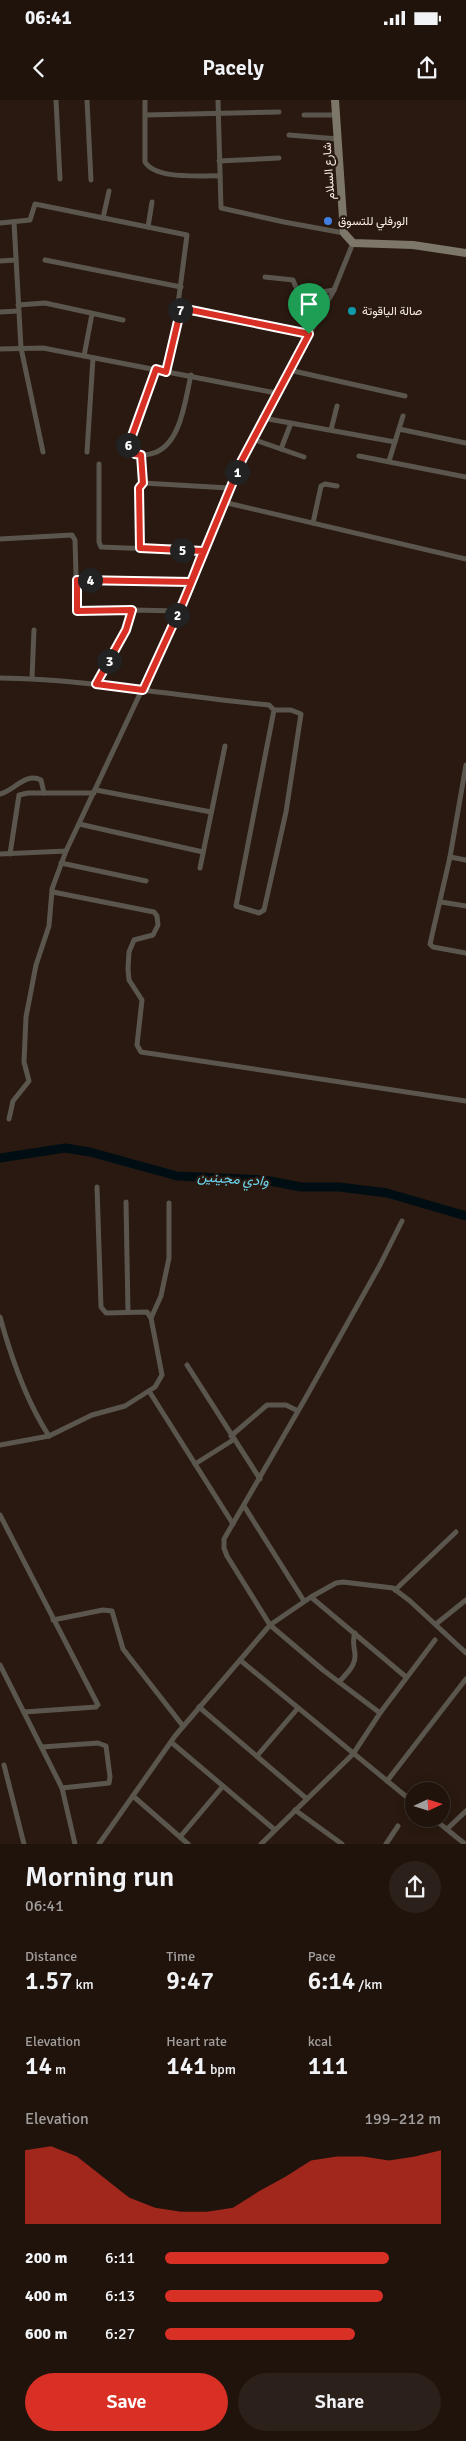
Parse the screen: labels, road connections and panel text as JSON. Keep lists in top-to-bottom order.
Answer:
{
  "streets": {
    "main road": ["شارع السلام"]
  },
  "water": ["وادي مجينين"],
  "places": ["الورفلي للتسوق", "صالة الياقوتة"],
  "north": "right",
  "page": {
    "status": "06:41",
    "header": "Pacely",
    "pins": [
      "7",
      "6",
      "1",
      "5",
      "4",
      "2",
      "3"
    ],
    "heading": ["Morning run", "06:41"],
    "stats": [
      ["Distance", "1.57 km"],
      ["Time", "9:47"],
      ["Pace", "6:14 /km"],
      ["Elevation", "14 m"],
      ["Heart rate", "141 bpm"],
      ["kcal", "111"]
    ],
    "chart": ["Elevation", "199–212 m"],
    "list": [
      {
        "name": "200 m",
        "note": "6:11"
      },
      {
        "name": "400 m",
        "note": "6:13"
      },
      {
        "name": "600 m",
        "note": "6:27"
      }
    ],
    "buttons": ["Save", "Share"]
  }
}
